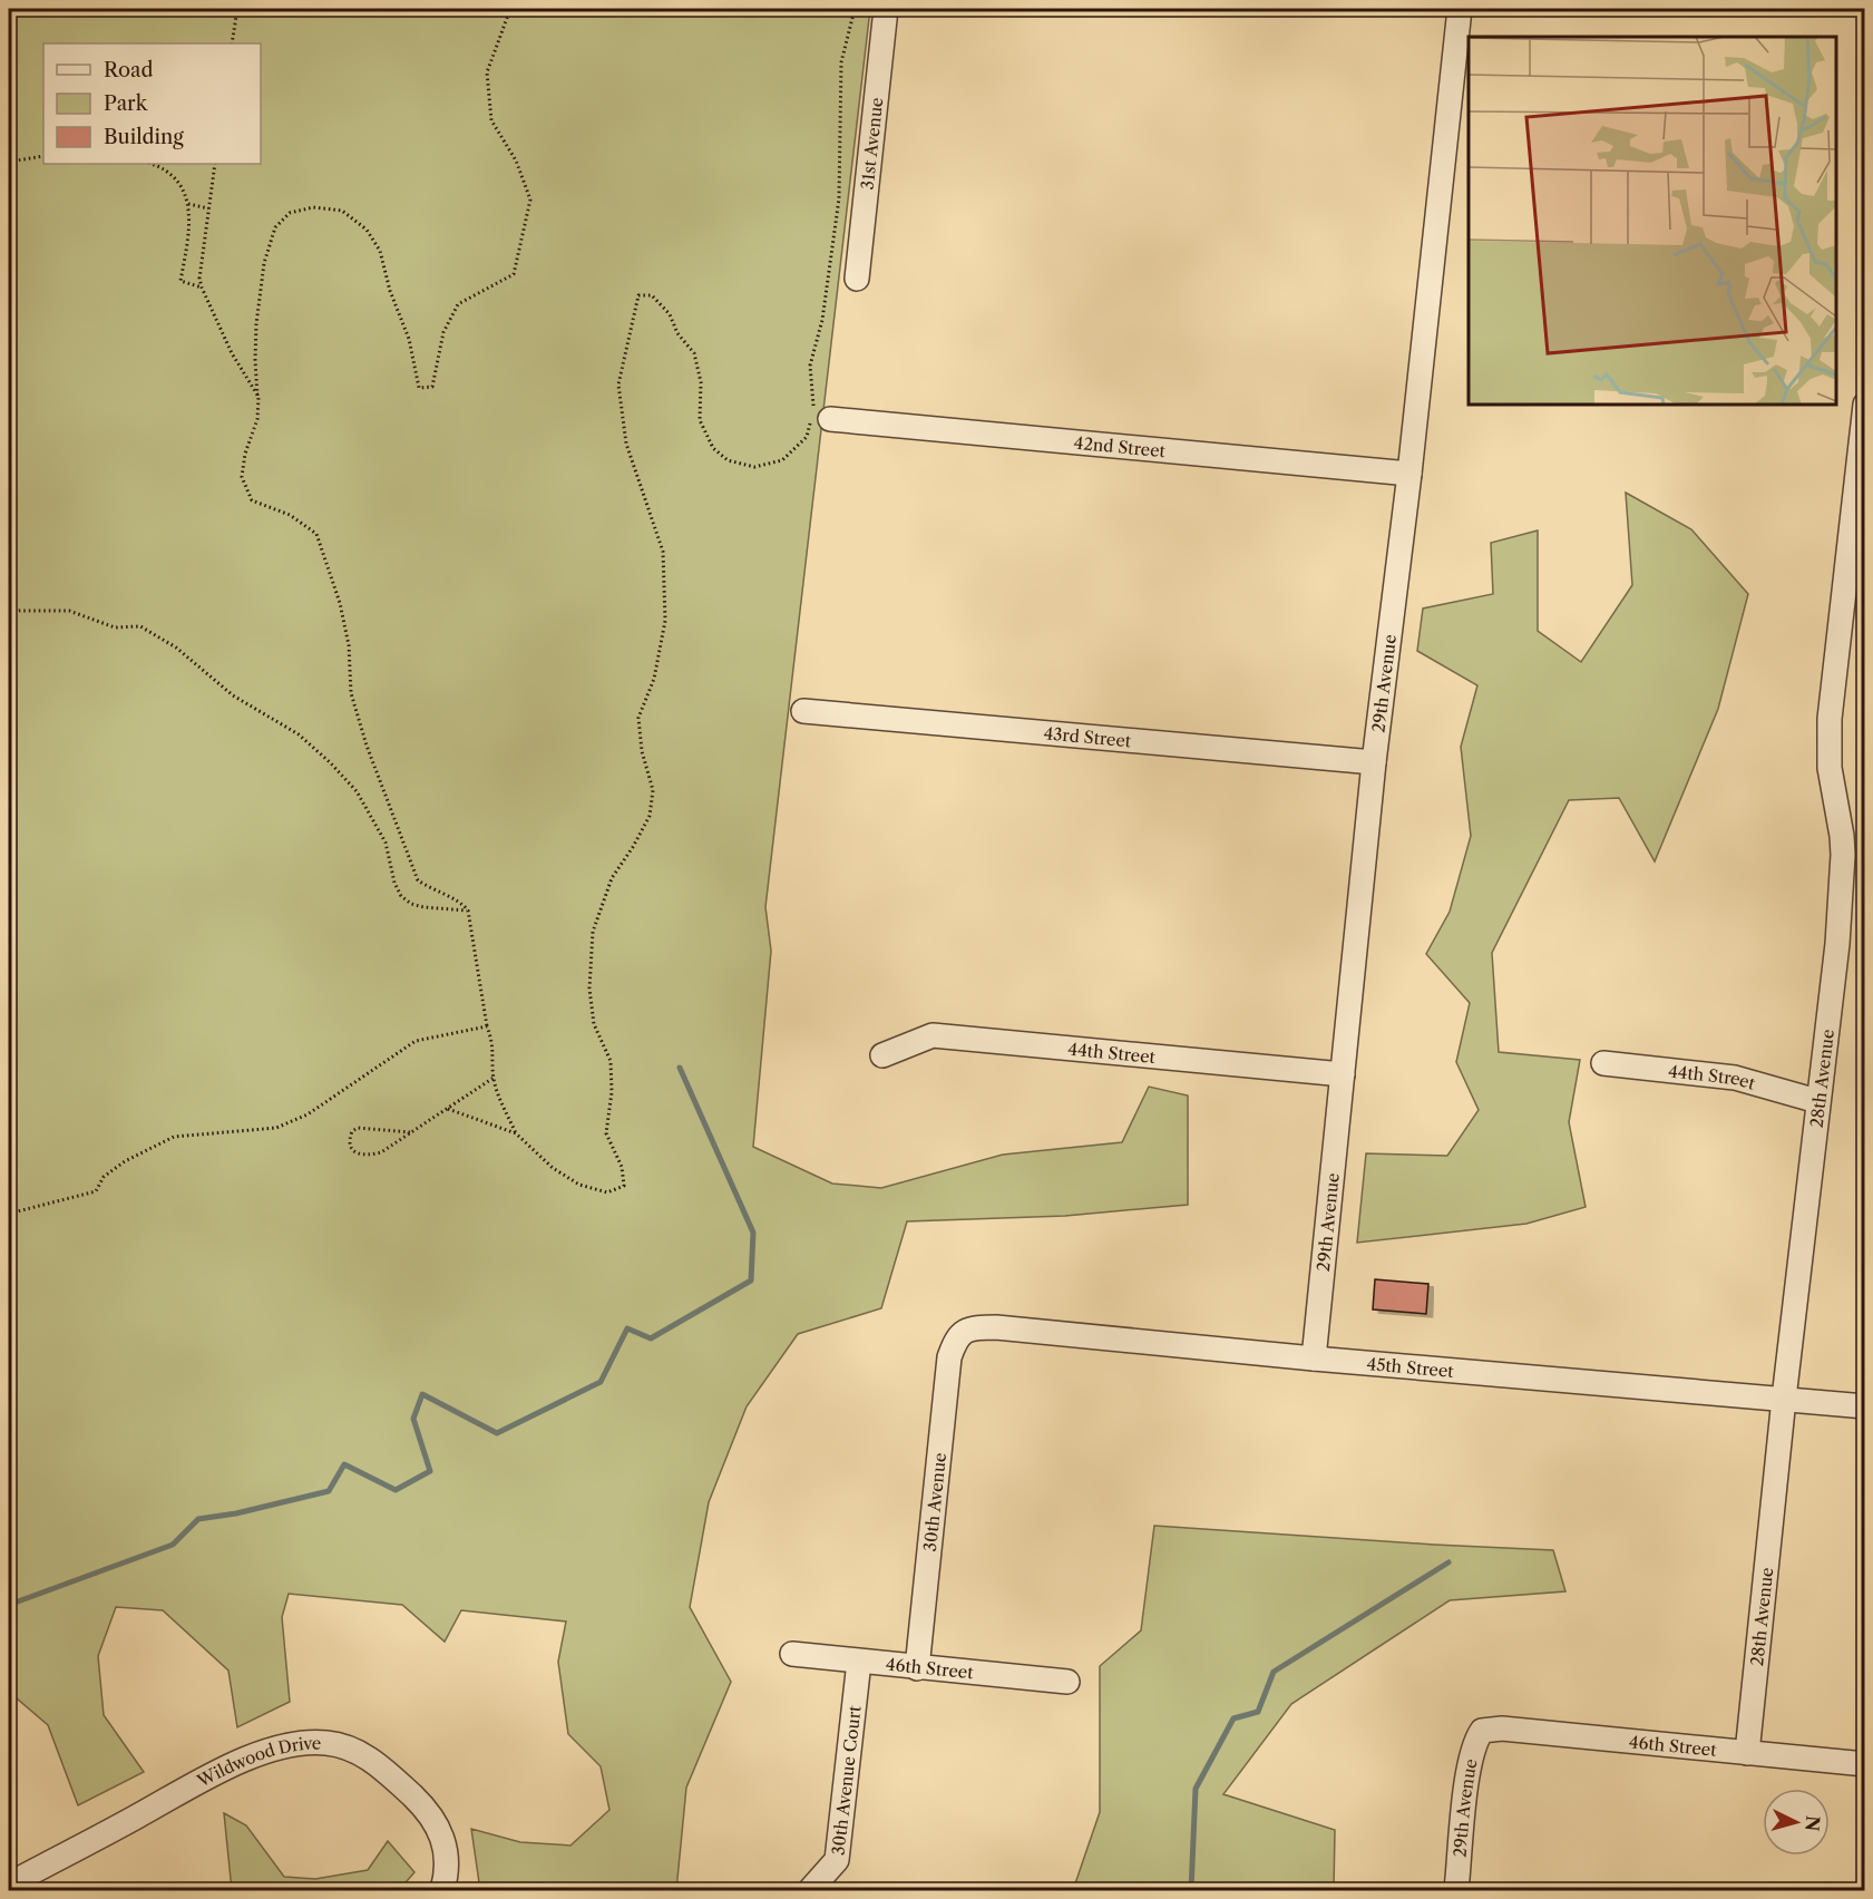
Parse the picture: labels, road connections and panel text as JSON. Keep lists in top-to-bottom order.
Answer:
{
  "streets": {
    "street": [
      "31st Avenue",
      "42nd Street",
      "29th Avenue",
      "43rd Street",
      "44th Street",
      "28th Avenue",
      "45th Street",
      "30th Avenue",
      "46th Street",
      "Wildwood Drive",
      "30th Avenue Court"
    ]
  },
  "crossings": [
    ["42nd Street", "29th Avenue"],
    ["29th Avenue", "43rd Street"],
    ["29th Avenue", "44th Street"],
    ["29th Avenue", "45th Street"],
    ["29th Avenue", "46th Street"],
    ["44th Street", "28th Avenue"],
    ["28th Avenue", "45th Street"],
    ["28th Avenue", "46th Street"],
    ["45th Street", "30th Avenue"],
    ["30th Avenue", "46th Street"],
    ["46th Street", "30th Avenue Court"]
  ],
  "legend": ["Road", "Park", "Building"],
  "north": "right"
}
